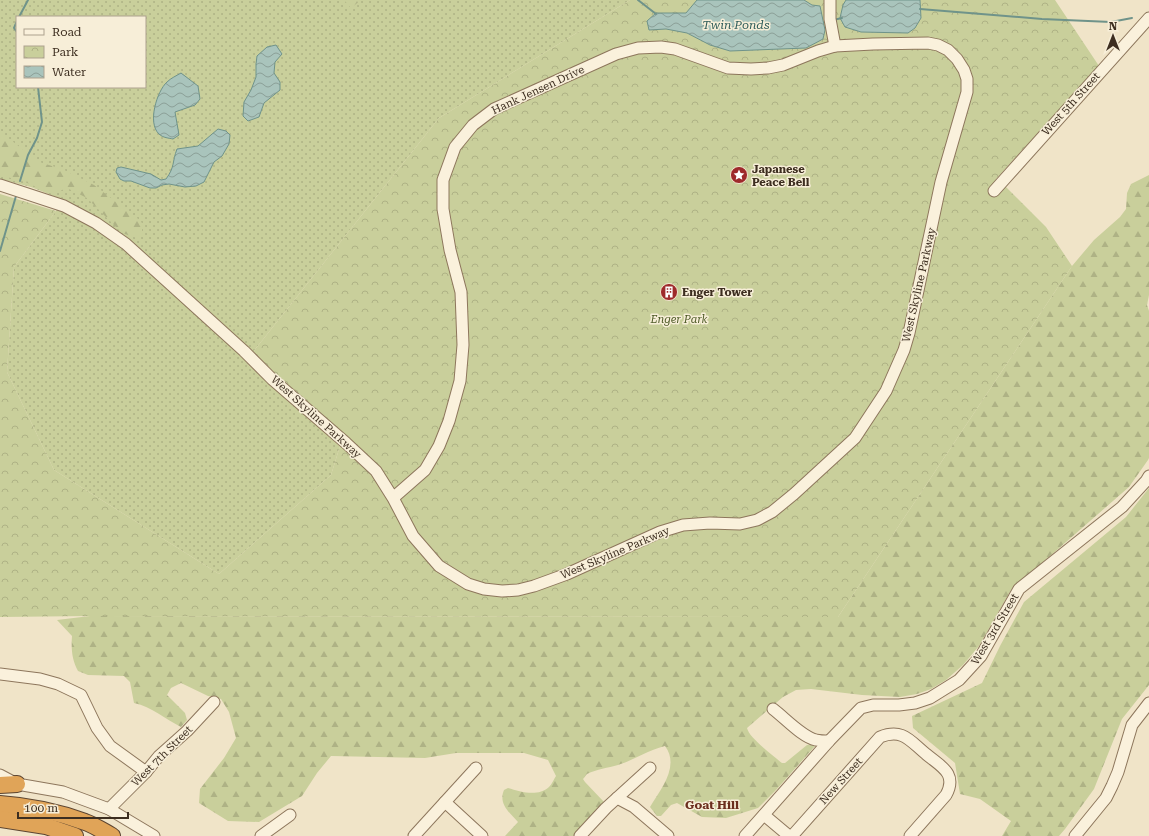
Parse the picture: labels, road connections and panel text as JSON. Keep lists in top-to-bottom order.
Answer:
{
  "streets": {
    "street": [
      "Hank Jensen Drive",
      "West 5th Street",
      "West Skyline Parkway",
      "West 3rd Street",
      "West 7th Street",
      "New Street"
    ]
  },
  "crossings": [
    ["Hank Jensen Drive", "West Skyline Parkway"]
  ],
  "districts": ["Goat Hill"],
  "water": ["Twin Ponds"],
  "parks": ["Enger Park"],
  "places": {
    "place": ["Japanese Peace Bell"],
    "building": ["Enger Tower"]
  },
  "legend": ["Road", "Park", "Water"],
  "scale_bar": "100 m",
  "north": "top"
}
